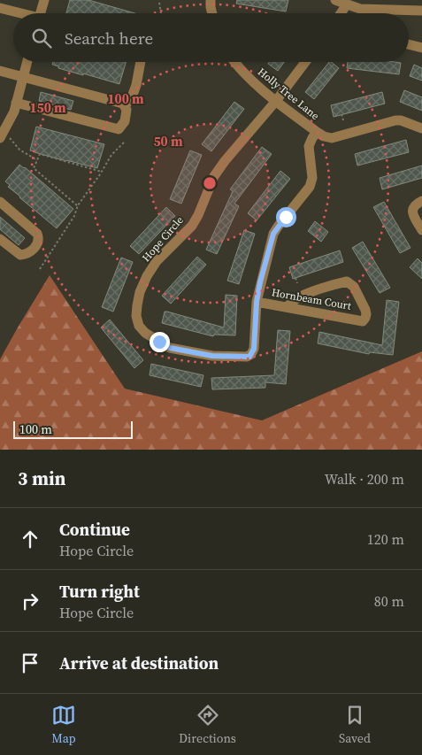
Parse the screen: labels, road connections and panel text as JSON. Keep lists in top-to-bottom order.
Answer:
{
  "streets": {
    "street": ["Holly Tree Lane", "Hope Circle", "Hornbeam Court"]
  },
  "crossings": [
    ["Holly Tree Lane", "Hope Circle"],
    ["Hope Circle", "Hornbeam Court"]
  ],
  "scale_bar": "100 m",
  "page": {
    "search": "Search here",
    "scale": "100 m",
    "heading": ["3 min", "Walk · 200 m"],
    "list": [
      ["Continue", "Hope Circle", "120 m"],
      ["Turn right", "Hope Circle", "80 m"],
      "Arrive at destination"
    ],
    "nav": ["Map", "Directions", "Saved"]
  },
  "rings": ["100 m", "150 m", "50 m"]
}
